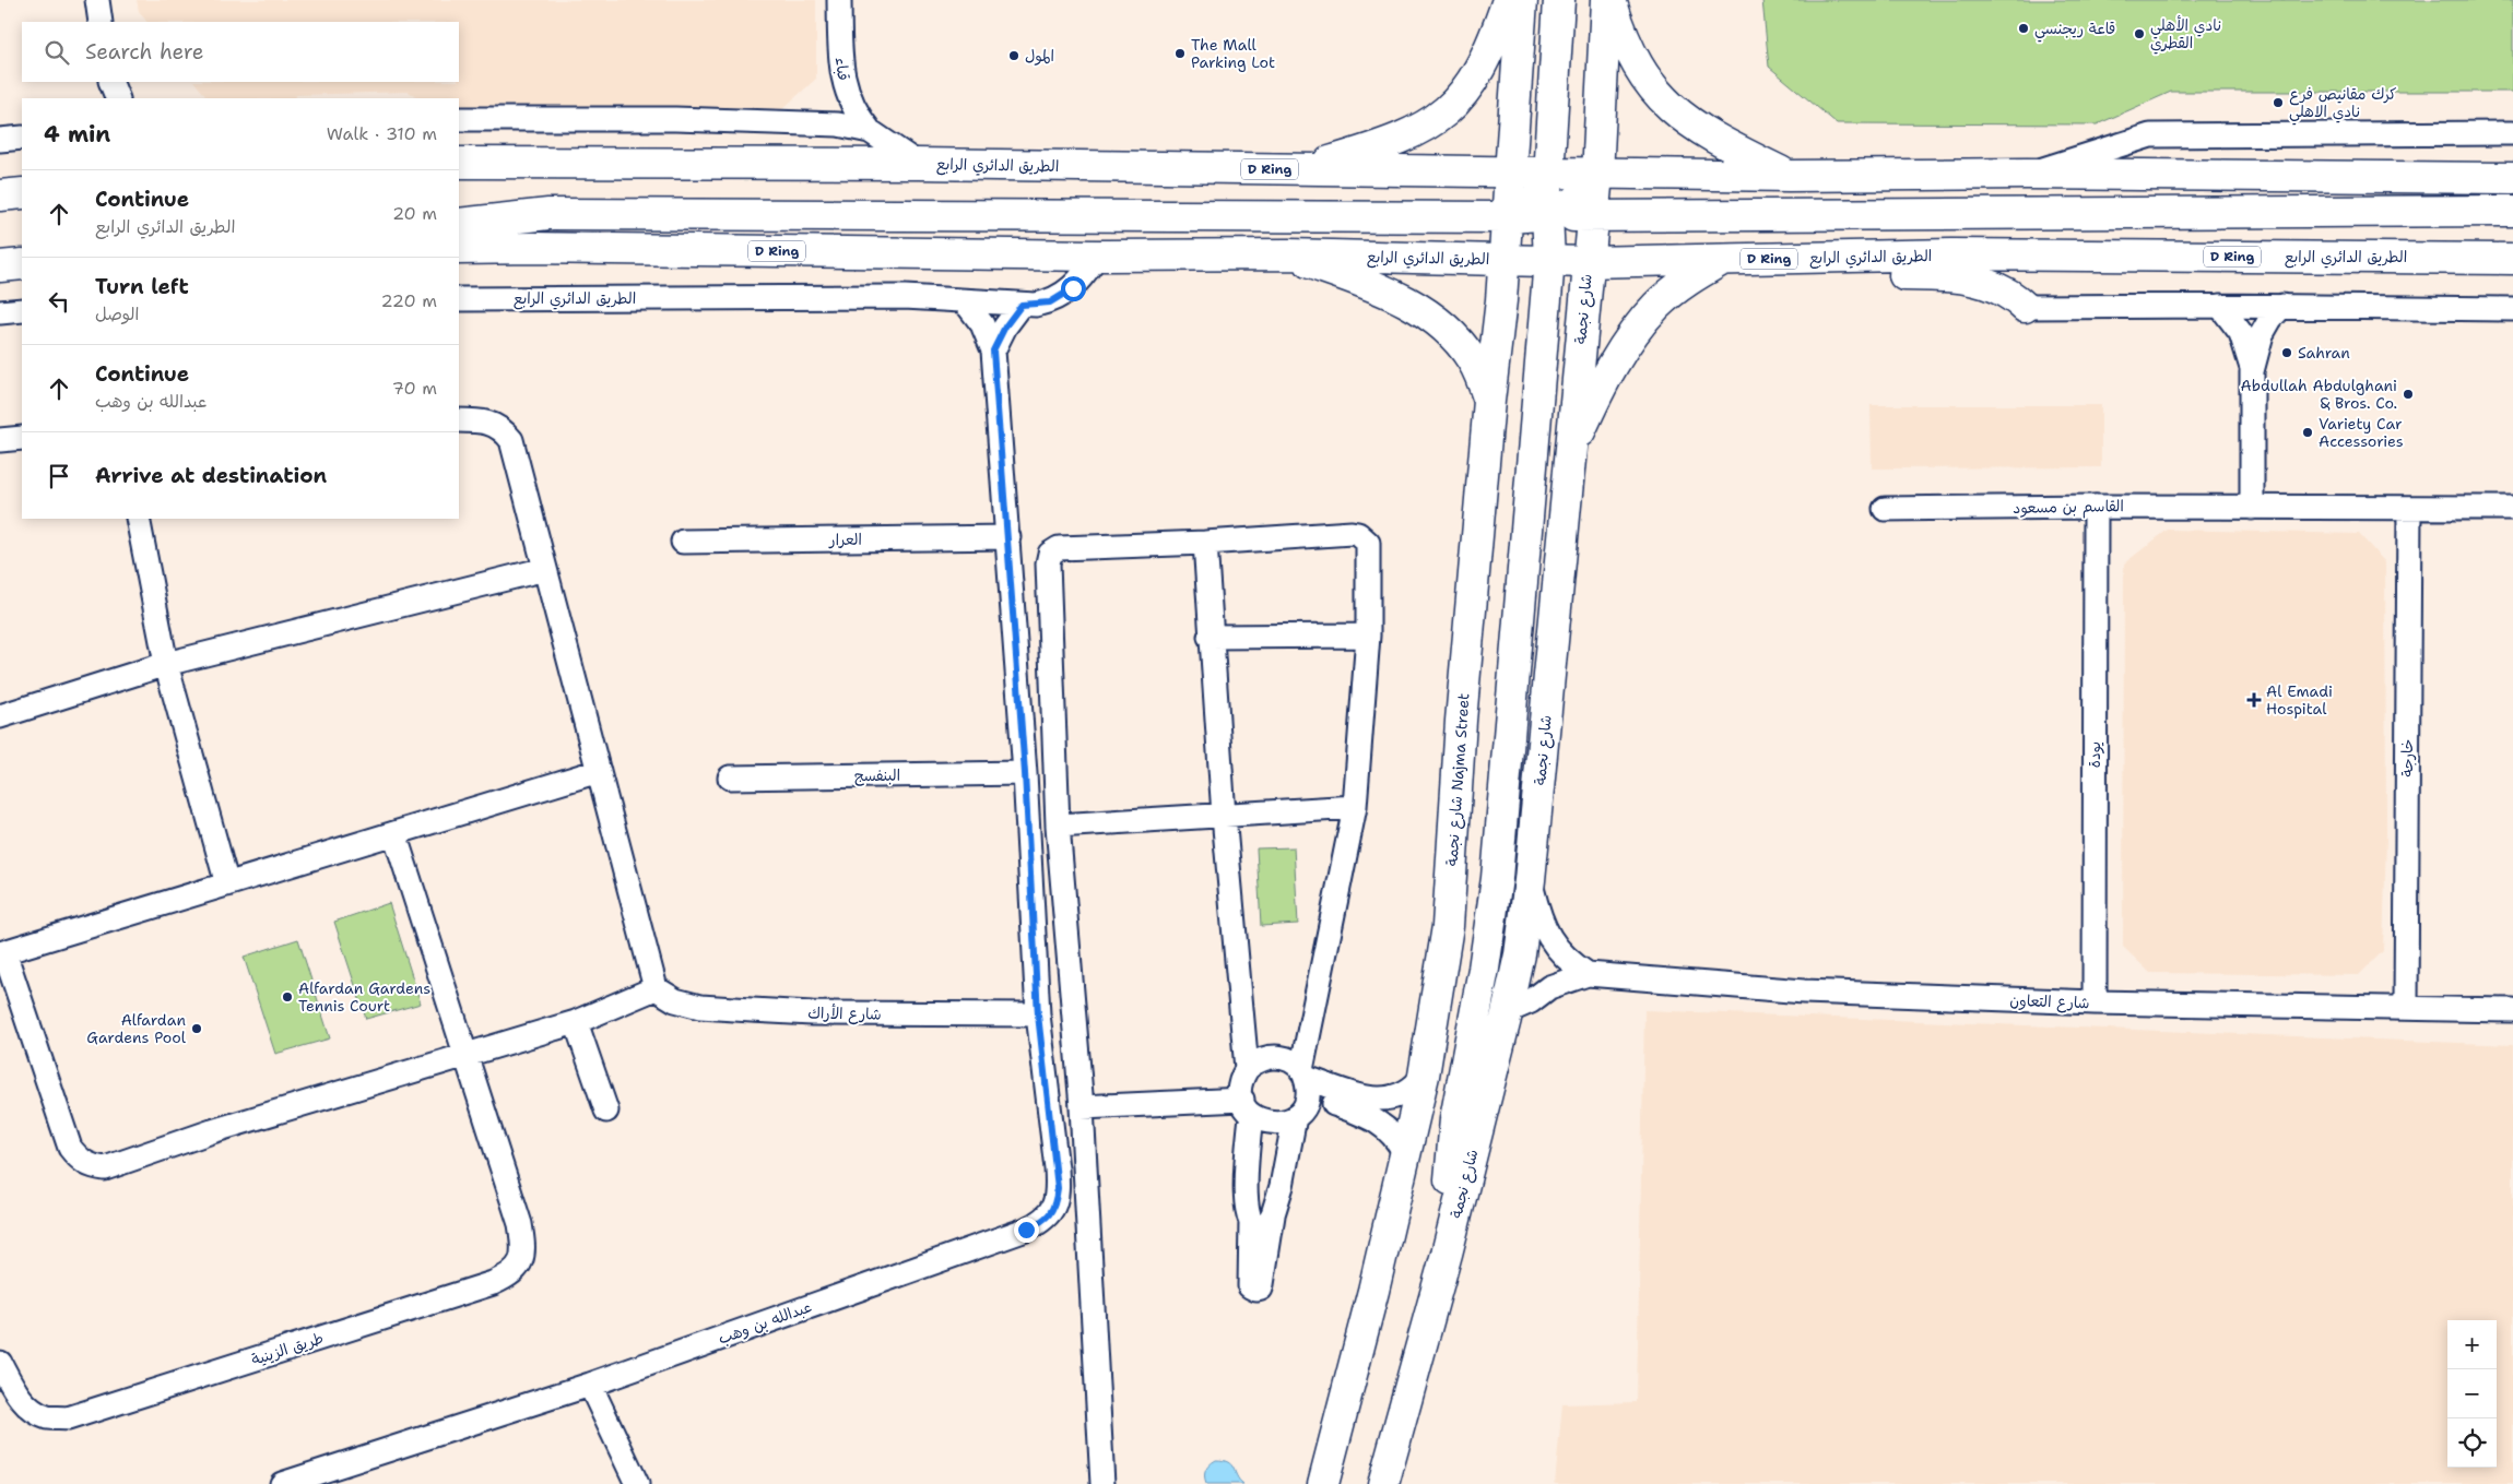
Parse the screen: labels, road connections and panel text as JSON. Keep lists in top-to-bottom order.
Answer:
{
  "streets": {
    "main road": [
      "الطريق الدائري الرابع",
      "D Ring",
      "شارع نجمة",
      "شارع نجمة Najma Street"
    ],
    "street": [
      "قباء",
      "القاسم بن مسعود",
      "العرار",
      "يودة",
      "خارجة",
      "البنفسج",
      "شارع التعاون",
      "شارع الأراك",
      "عبدالله بن وهب",
      "طريق الزينية"
    ]
  },
  "crossings": [
    ["قباء", "الطريق الدائري الرابع"],
    ["الطريق الدائري الرابع", "شارع نجمة"],
    ["شارع نجمة", "شارع التعاون"],
    ["القاسم بن مسعود", "يودة"],
    ["القاسم بن مسعود", "خارجة"],
    ["العرار", "عبدالله بن وهب"],
    ["يودة", "شارع التعاون"],
    ["خارجة", "شارع التعاون"],
    ["البنفسج", "عبدالله بن وهب"],
    ["شارع الأراك", "عبدالله بن وهب"]
  ],
  "places": {
    "other": [
      "قاعة ريجنسي",
      "نادي الأهلي القطري",
      "The Mall Parking Lot",
      "المول",
      "كرك مقانيص فرع نادي الاهلي",
      "Sahran",
      "Abdullah Abdulghani & Bros. Co.",
      "Variety Car Accessories",
      "Alfardan Gardens Tennis Court",
      "Alfardan Gardens Pool"
    ],
    "health": ["Al Emadi Hospital"]
  },
  "page": {
    "search": "Search here",
    "heading": ["4 min", "Walk · 310 m"],
    "list": [
      ["Continue", "الطريق الدائري الرابع", "20 m"],
      ["Turn left", "الوصل", "220 m"],
      ["Continue", "عبدالله بن وهب", "70 m"],
      "Arrive at destination"
    ],
    "map_buttons": ["+", "−"]
  }
}
